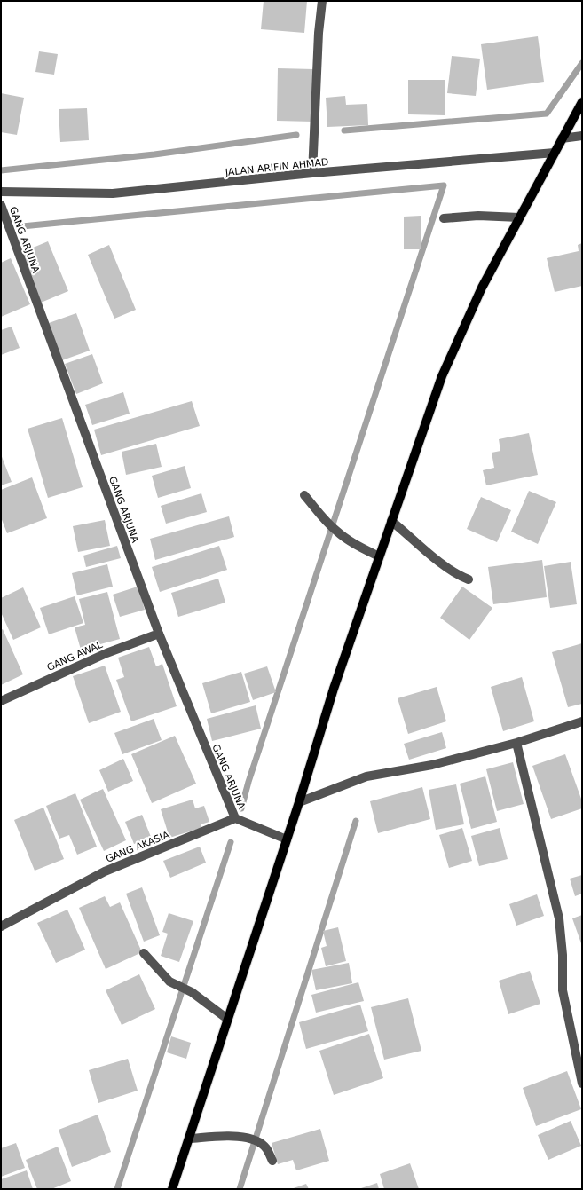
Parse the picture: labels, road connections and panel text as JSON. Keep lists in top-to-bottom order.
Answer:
{
  "streets": {
    "street": [
      "JALAN ARIFIN AHMAD",
      "GANG ARJUNA",
      "GANG AWAL",
      "GANG AKASIA"
    ]
  },
  "crossings": [
    ["GANG ARJUNA", "GANG AWAL"],
    ["GANG ARJUNA", "GANG AKASIA"]
  ]
}
